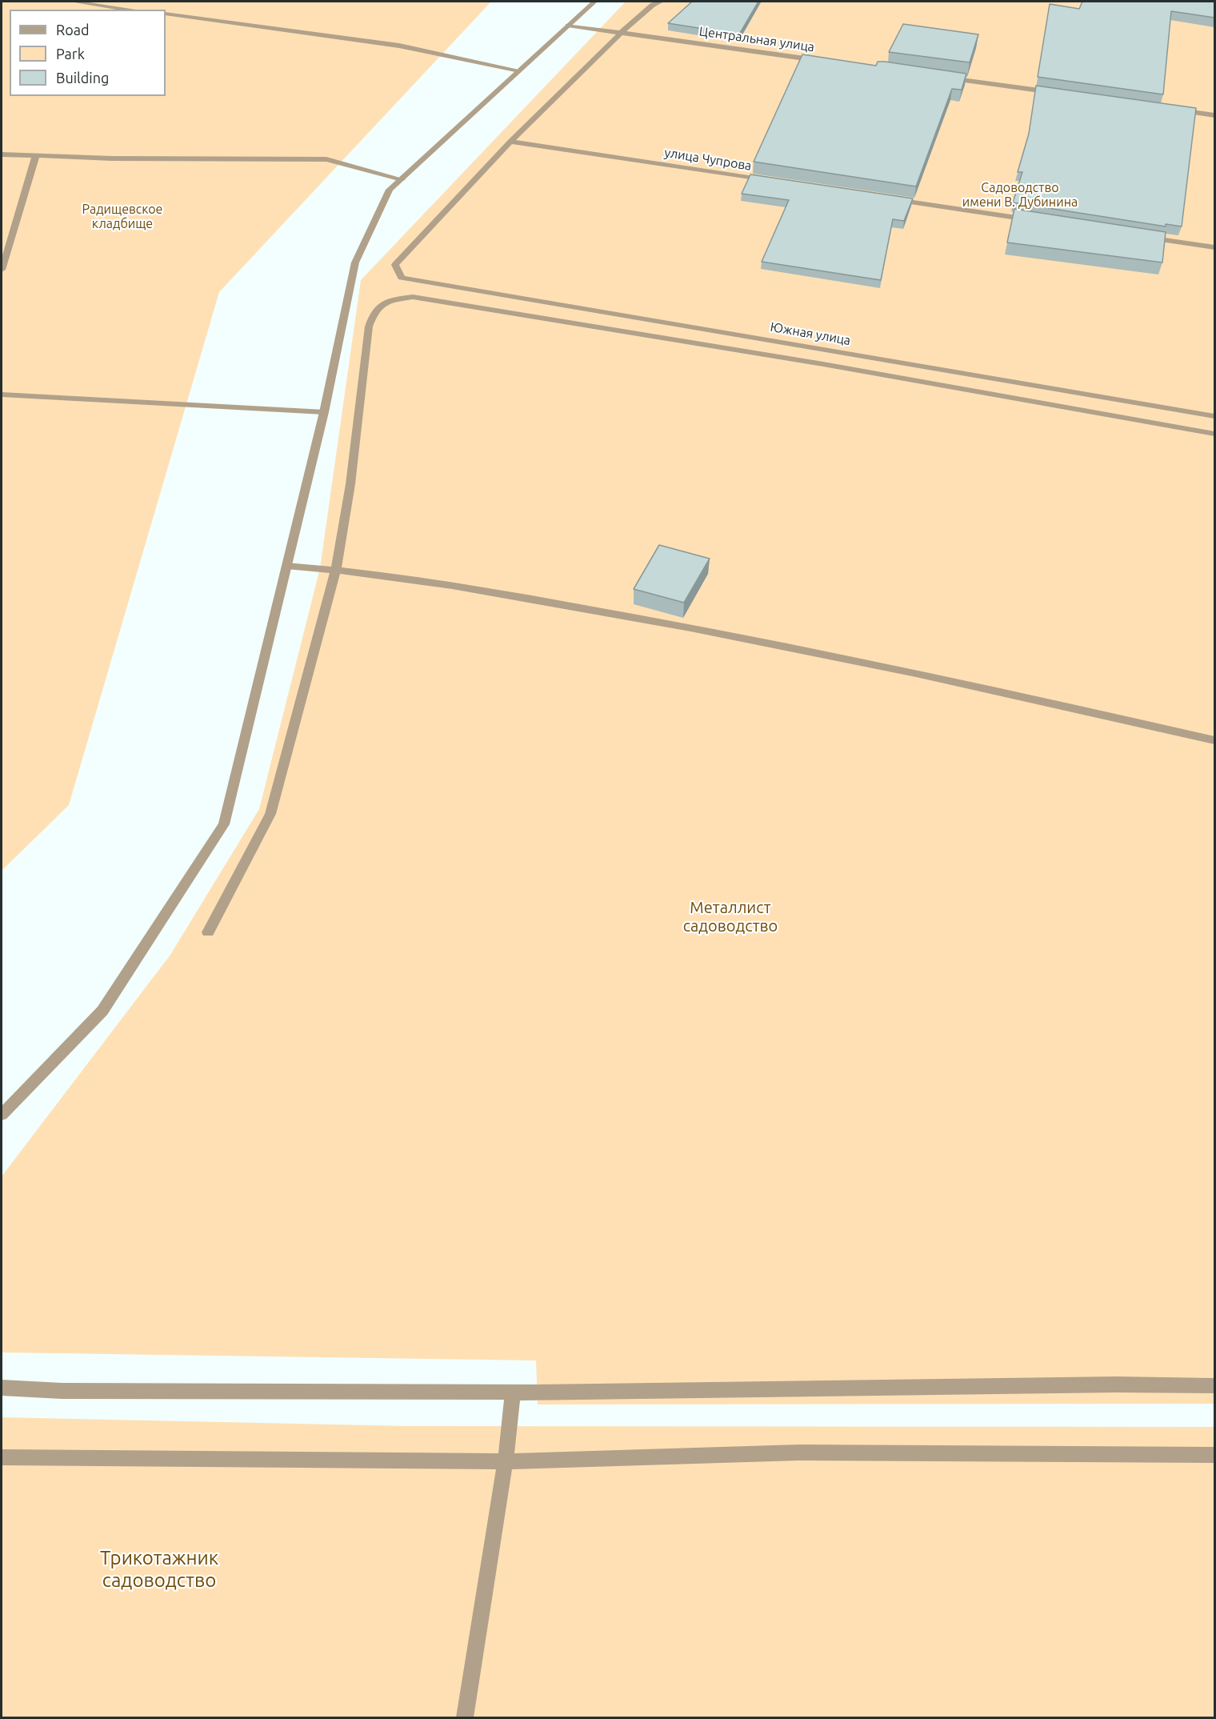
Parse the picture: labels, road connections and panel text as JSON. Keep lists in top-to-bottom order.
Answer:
{
  "streets": {
    "street": ["Центральная улица", "улица Чупрова", "Южная улица"]
  },
  "crossings": [
    ["улица Чупрова", "Южная улица"]
  ],
  "parks": [
    "Садоводство имени В. Дубинина",
    "Радищевское кладбище",
    "Металлист садоводство",
    "Трикотажник садоводство"
  ],
  "legend": ["Road", "Park", "Building"]
}
